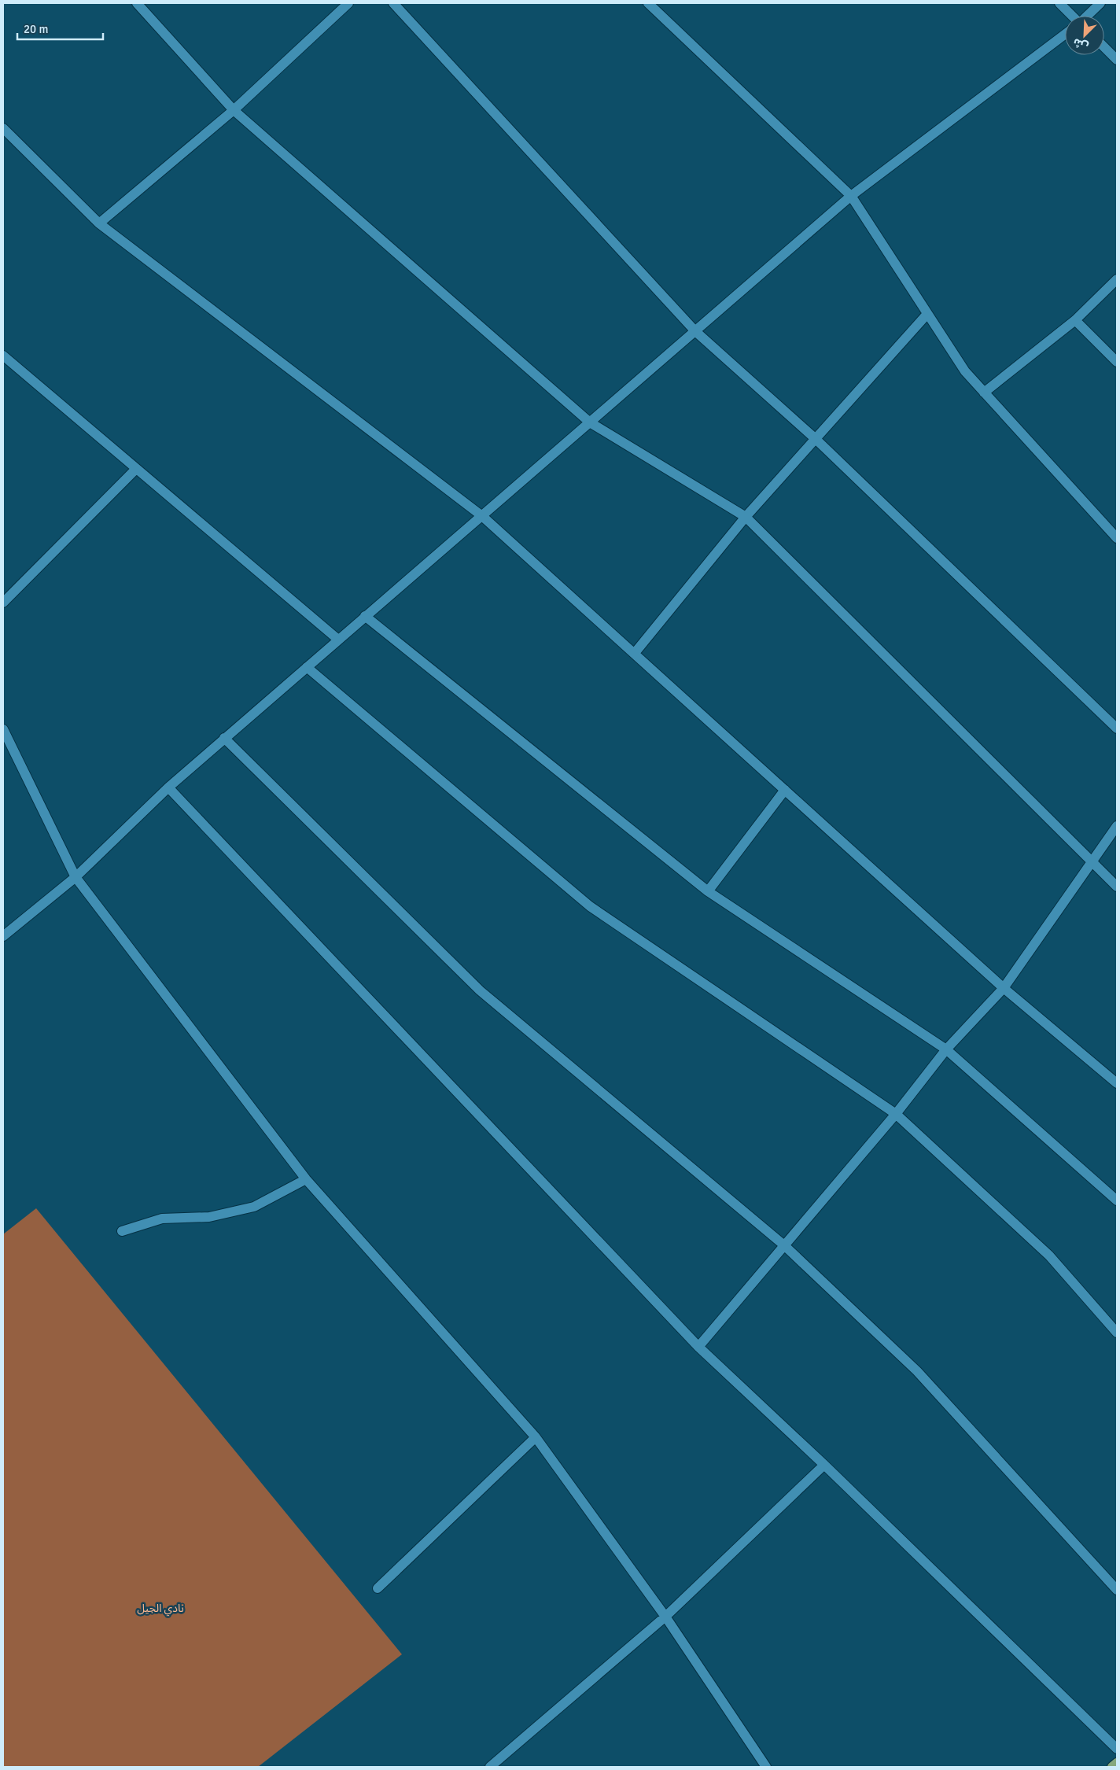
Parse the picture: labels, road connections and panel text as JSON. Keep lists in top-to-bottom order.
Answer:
{
  "parks": ["نادي الجيل"],
  "scale_bar": "20 m",
  "north": "bottom left"
}
